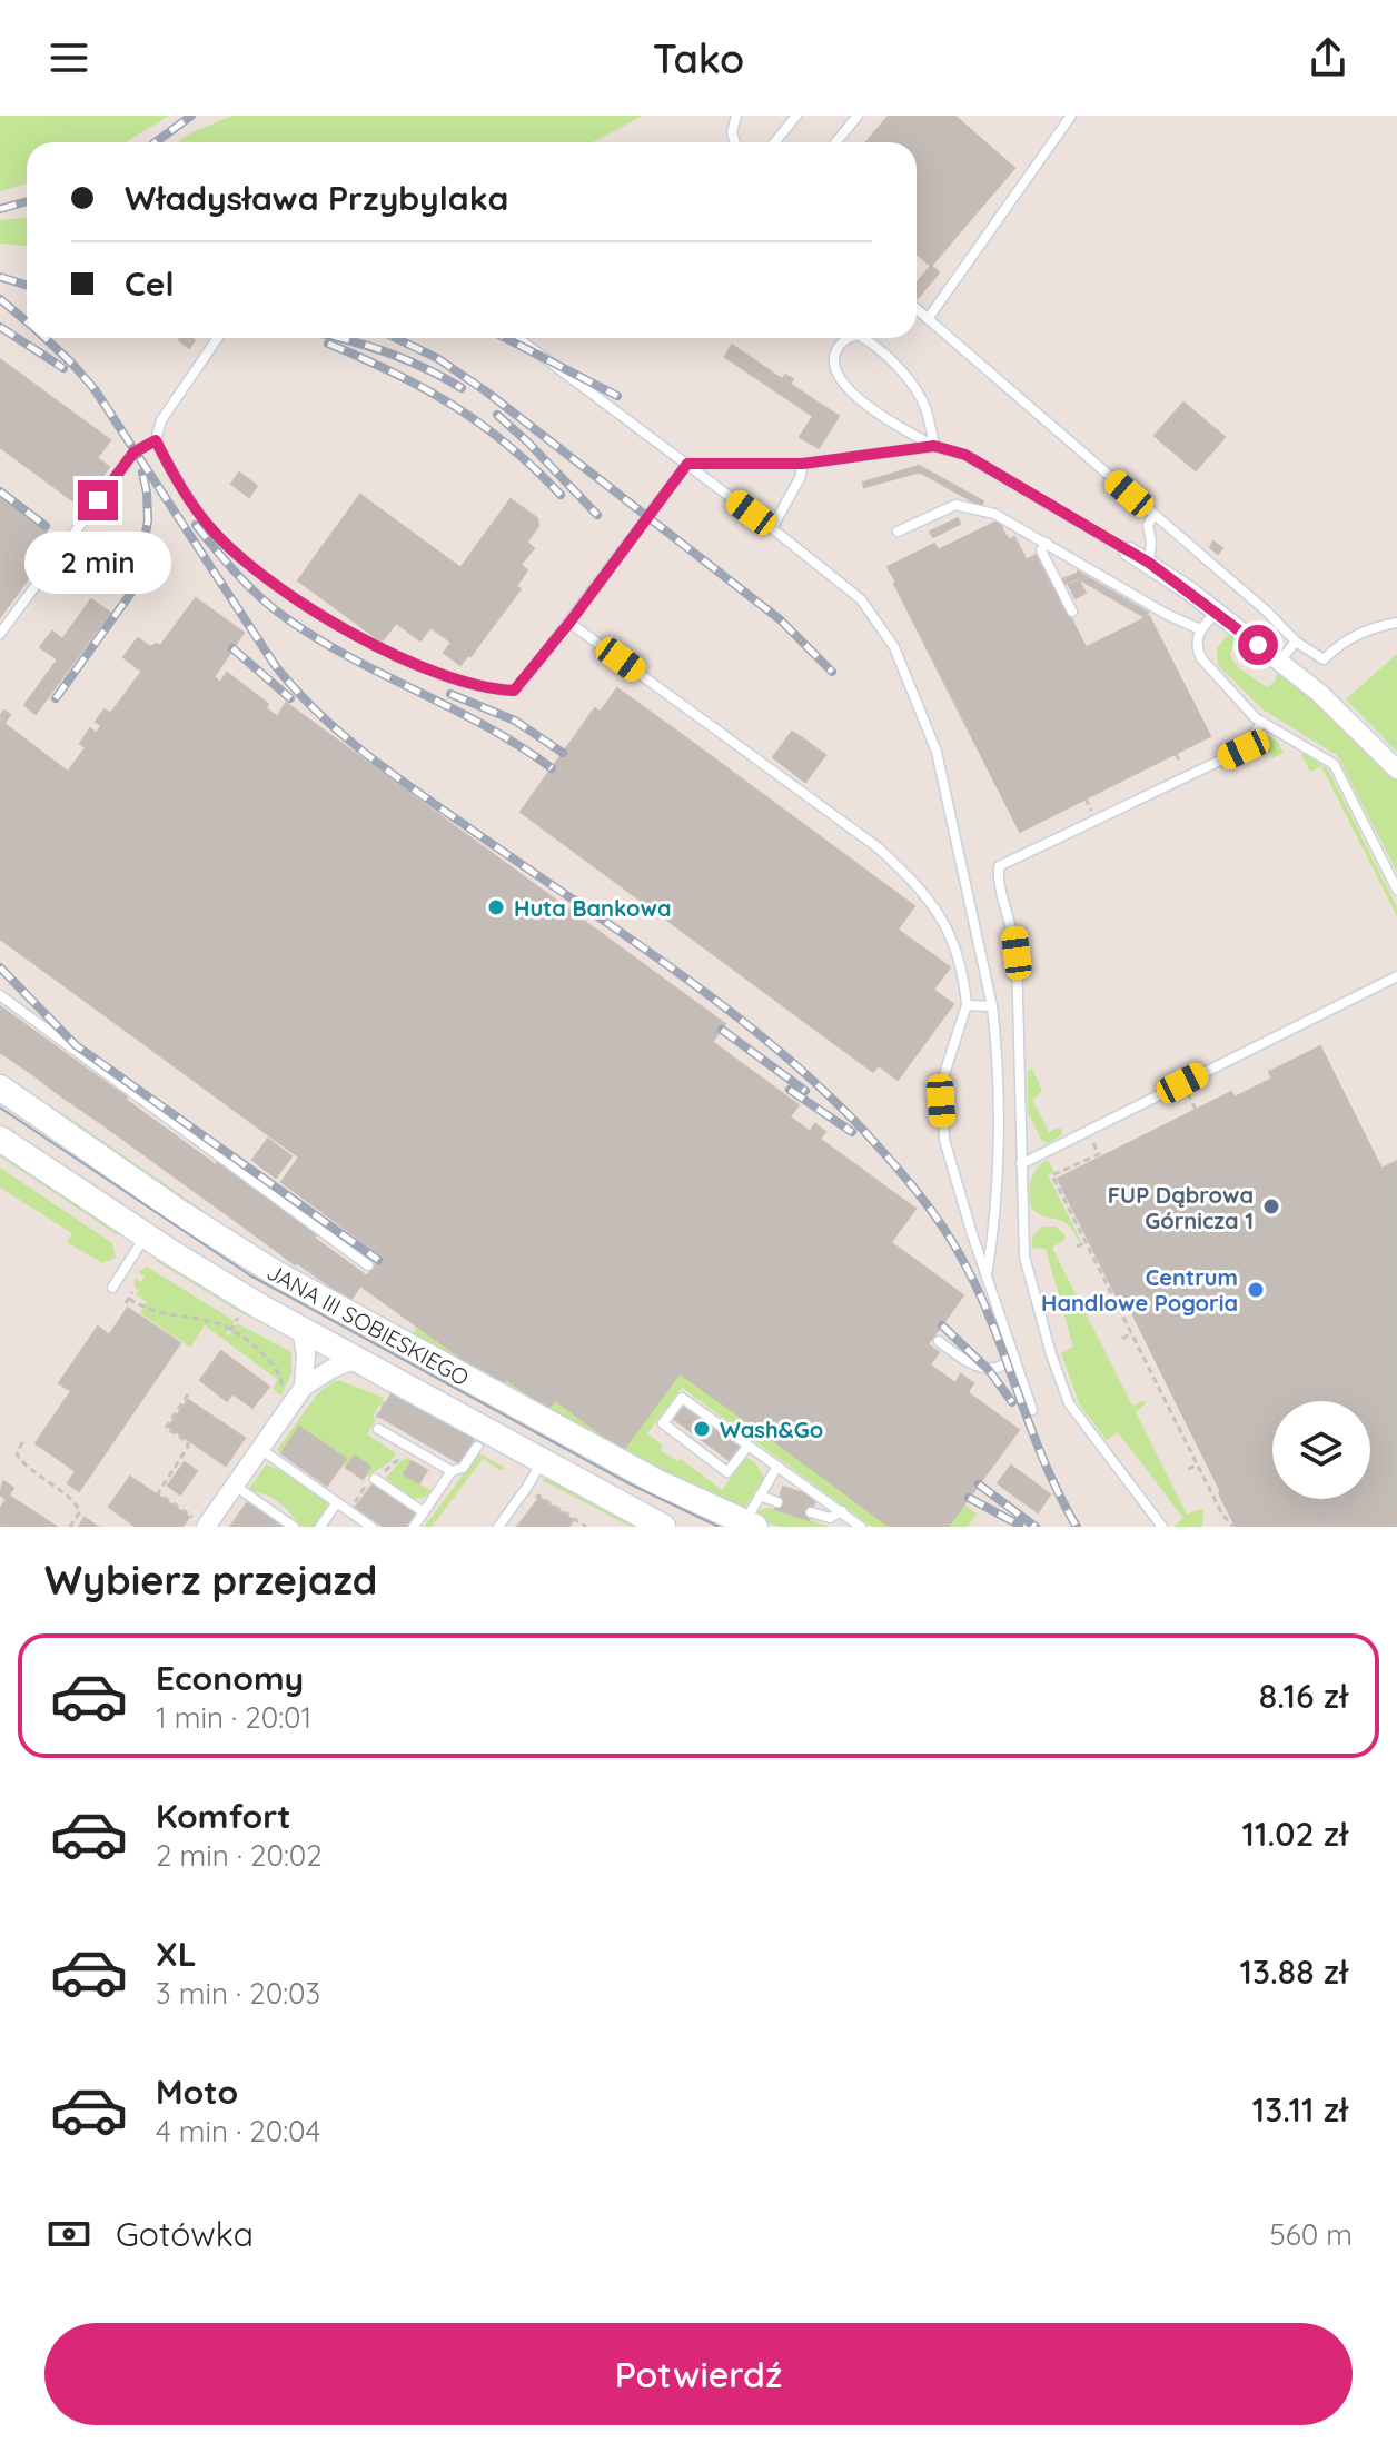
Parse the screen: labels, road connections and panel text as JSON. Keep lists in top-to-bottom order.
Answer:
{
  "streets": {
    "main road": ["JANA III SOBIESKIEGO"]
  },
  "places": [
    "Huta Bankowa",
    "FUP Dąbrowa Górnicza 1",
    "Centrum Handlowe Pogoria",
    "Wash&Go"
  ],
  "page": {
    "header": "Tako",
    "banner": ["Władysława Przybylaka", "Cel"],
    "bubble": "2 min",
    "heading": "Wybierz przejazd",
    "list": [
      {
        "name": "Economy",
        "note": "1 min · 20:01",
        "value": "8.16 zł"
      },
      {
        "name": "Komfort",
        "note": "2 min · 20:02",
        "value": "11.02 zł"
      },
      {
        "name": "XL",
        "note": "3 min · 20:03",
        "value": "13.88 zł"
      },
      {
        "name": "Moto",
        "note": "4 min · 20:04",
        "value": "13.11 zł"
      }
    ],
    "pay": ["Gotówka", "560 m"],
    "buttons": "Potwierdź"
  }
}
